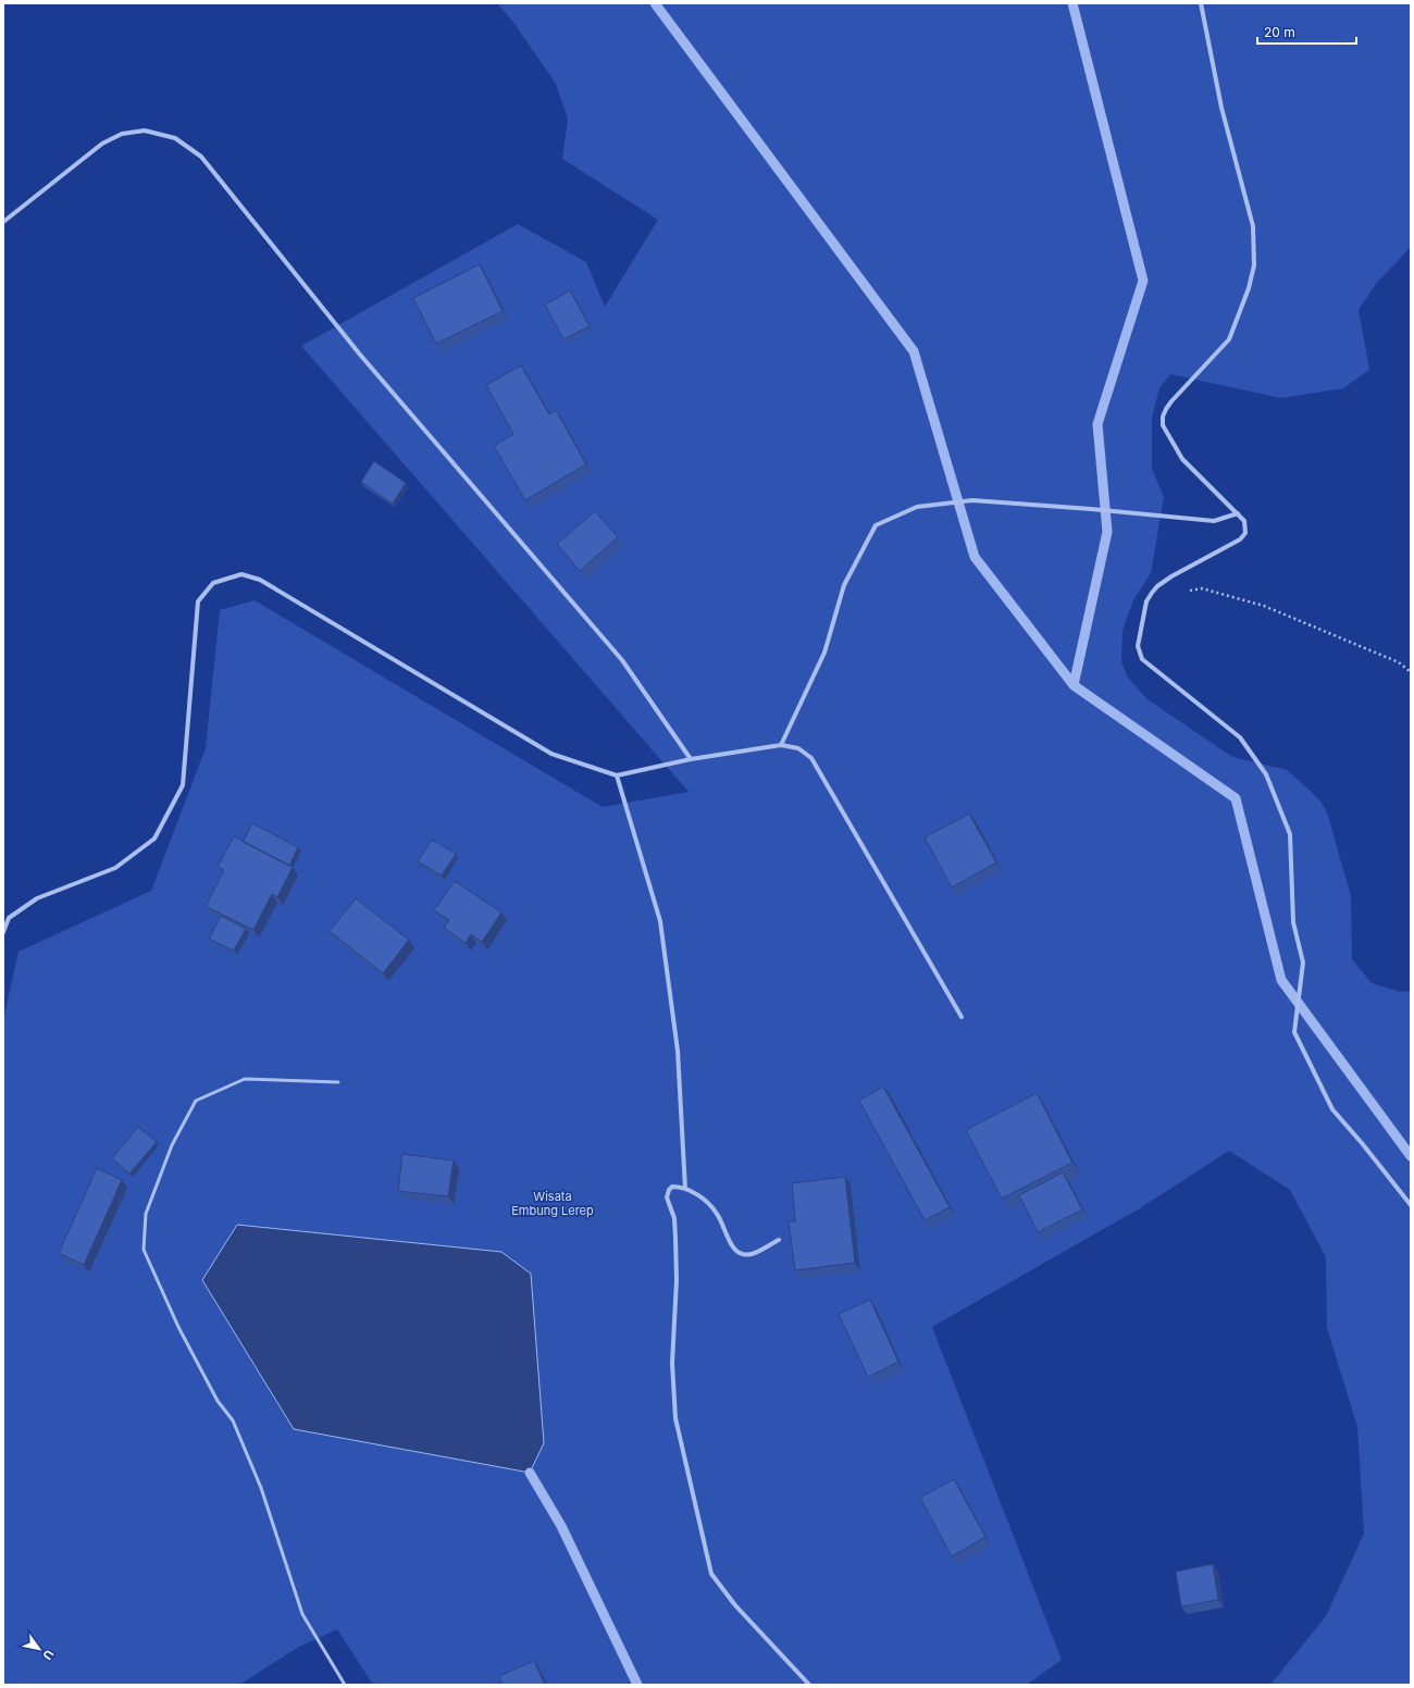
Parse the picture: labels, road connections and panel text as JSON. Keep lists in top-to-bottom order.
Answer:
{
  "parks": ["Wisata Embung Lerep"],
  "scale_bar": "20 m",
  "north": "bottom right"
}
